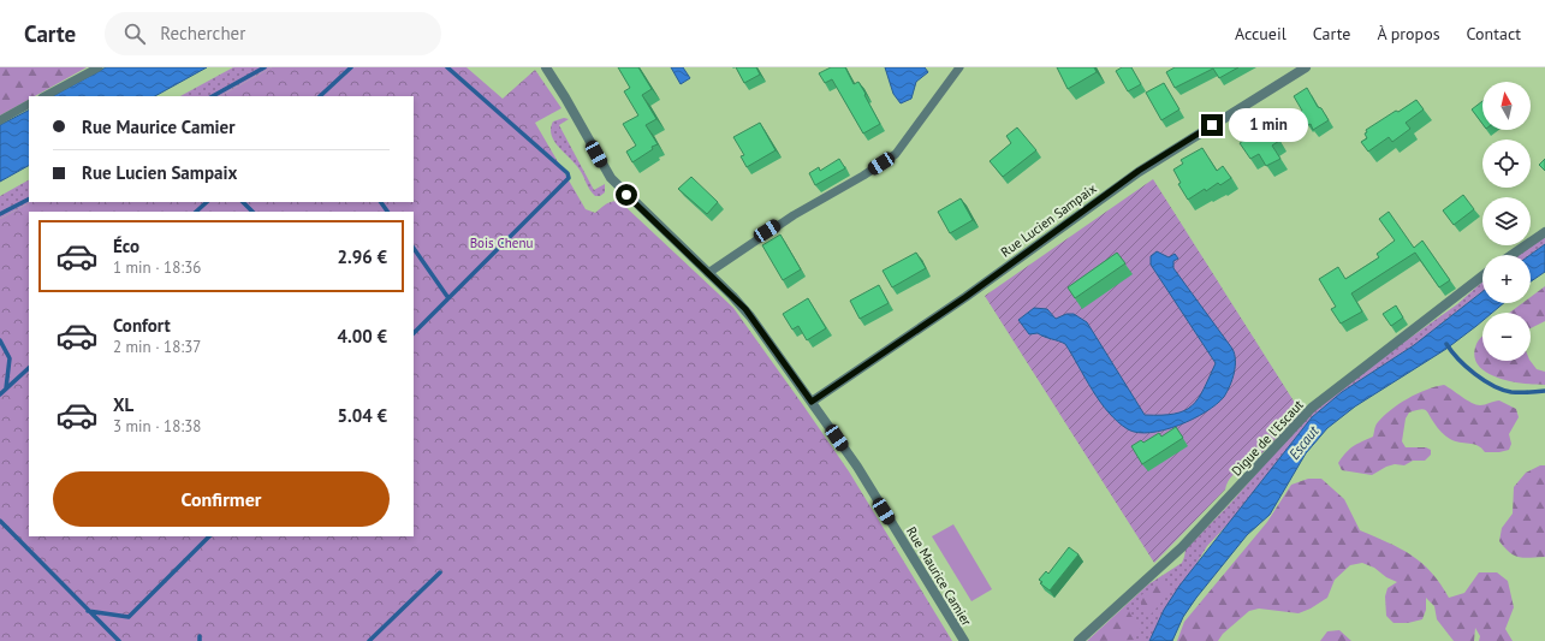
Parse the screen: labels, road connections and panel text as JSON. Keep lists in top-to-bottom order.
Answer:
{
  "streets": {
    "street": ["Rue Lucien Sampaix", "Digue de l'Escaut", "Rue Maurice Camier"]
  },
  "crossings": [
    ["Rue Lucien Sampaix", "Rue Maurice Camier"]
  ],
  "water": ["Escaut"],
  "parks": ["Bois Chenu"],
  "north": "top",
  "page": {
    "header": "Carte",
    "search": "Rechercher",
    "nav": [
      "Accueil",
      "Carte",
      "À propos",
      "Contact"
    ],
    "map_buttons": ["+", "−"],
    "banner": ["Rue Maurice Camier", "Rue Lucien Sampaix"],
    "bubble": "1 min",
    "list": [
      {
        "name": "Éco",
        "note": "1 min · 18:36",
        "value": "2.96 €"
      },
      {
        "name": "Confort",
        "note": "2 min · 18:37",
        "value": "4.00 €"
      },
      {
        "name": "XL",
        "note": "3 min · 18:38",
        "value": "5.04 €"
      }
    ],
    "buttons": "Confirmer"
  }
}
